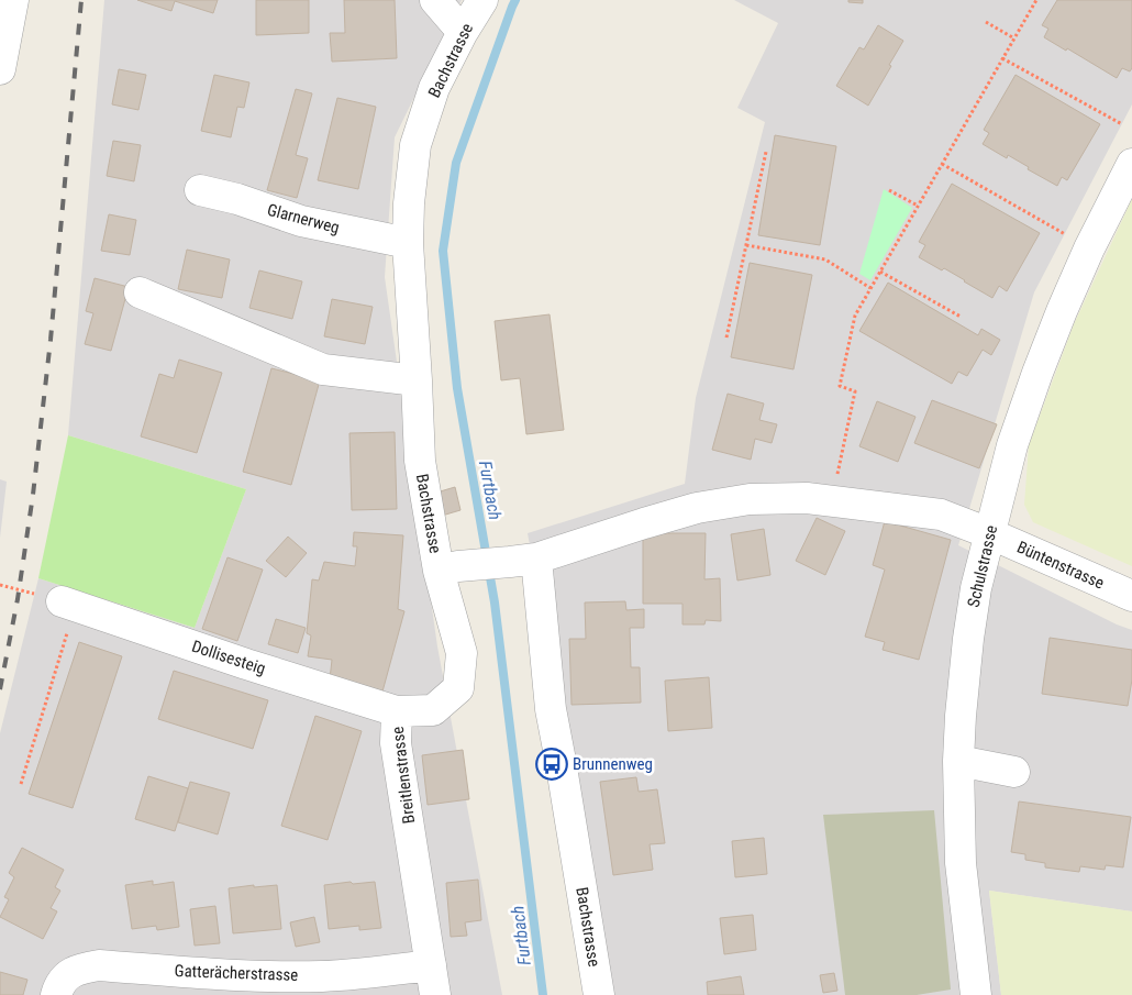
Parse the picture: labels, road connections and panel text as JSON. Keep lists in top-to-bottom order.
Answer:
{
  "streets": {
    "street": [
      "Bachstrasse",
      "Glarnerweg",
      "Büntenstrasse",
      "Schulstrasse",
      "Dollisesteig",
      "Breitlenstrasse",
      "Gatterächerstrasse"
    ]
  },
  "crossings": [
    ["Bachstrasse", "Glarnerweg"],
    ["Bachstrasse", "Breitlenstrasse"],
    ["Büntenstrasse", "Schulstrasse"],
    ["Dollisesteig", "Breitlenstrasse"],
    ["Breitlenstrasse", "Gatterächerstrasse"]
  ],
  "water": ["Furtbach"],
  "places": {
    "bus stop": ["Brunnenweg"]
  }
}
